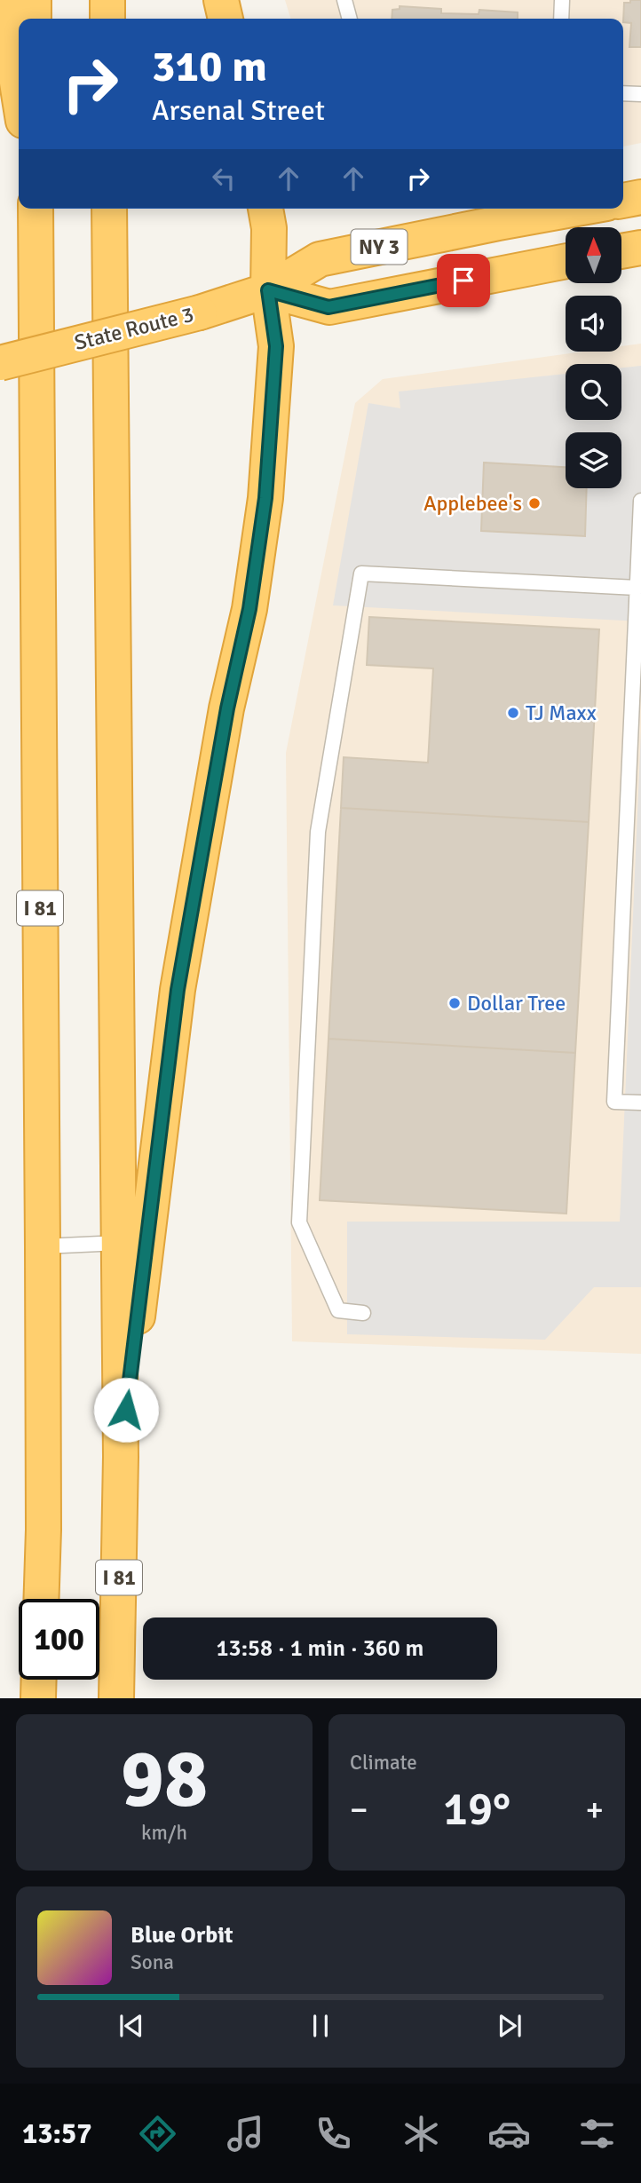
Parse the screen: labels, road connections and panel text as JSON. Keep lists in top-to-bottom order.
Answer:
{
  "streets": {
    "highway": ["NY 3", "State Route 3", "I 81"]
  },
  "crossings": [
    ["NY 3", "State Route 3"]
  ],
  "places": ["Applebee's", "TJ Maxx", "Dollar Tree"],
  "north": "top",
  "page": {
    "turn": ["310 m", "Arsenal Street"],
    "limit": "100",
    "trip": "13:58 · 1 min · 360 m",
    "tile": [
      ["98", "km/h"],
      "Climate"
    ],
    "heat": ["−", "19°", "+"],
    "song": ["Blue Orbit", "Sona"],
    "tabs": "13:57"
  }
}
